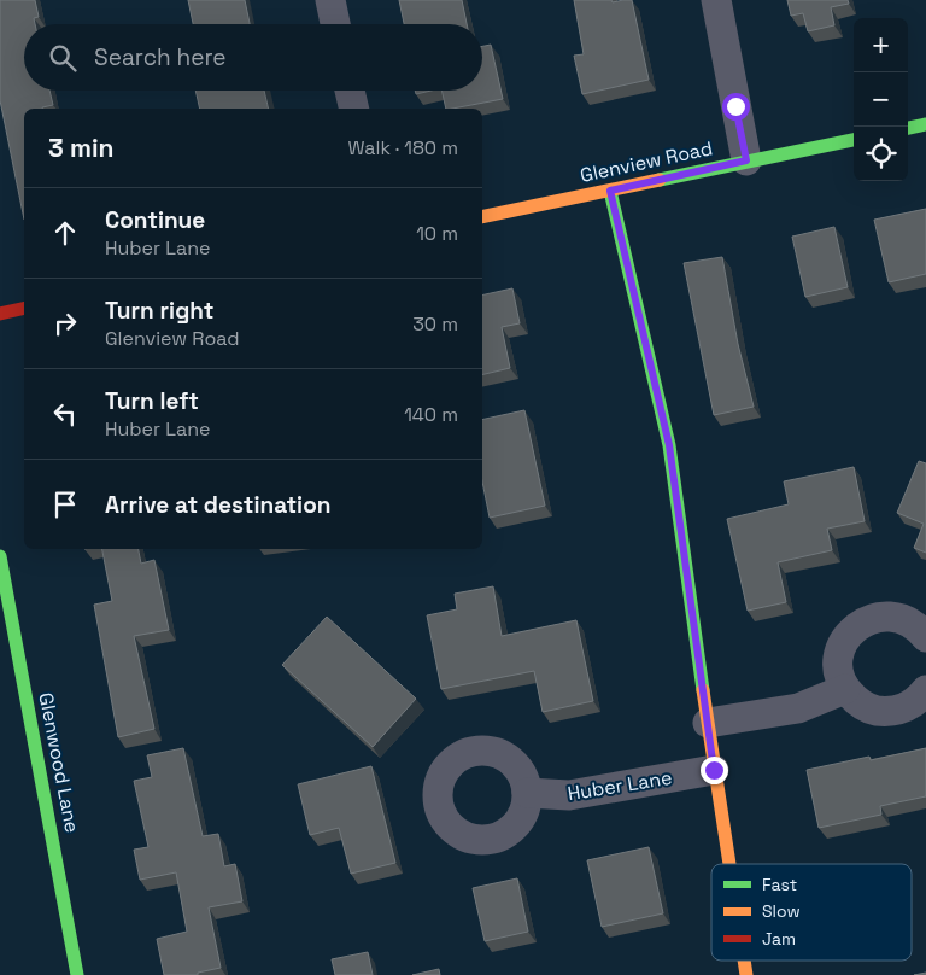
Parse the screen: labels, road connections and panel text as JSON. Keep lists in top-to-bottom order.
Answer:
{
  "streets": {
    "street": ["Glenview Road", "Glenwood Lane", "Huber Lane"]
  },
  "legend": ["Fast", "Slow", "Jam"],
  "page": {
    "map_buttons": ["+", "−"],
    "search": "Search here",
    "heading": ["3 min", "Walk · 180 m"],
    "list": [
      ["Continue", "Huber Lane", "10 m"],
      ["Turn right", "Glenview Road", "30 m"],
      ["Turn left", "Huber Lane", "140 m"],
      "Arrive at destination"
    ]
  }
}
